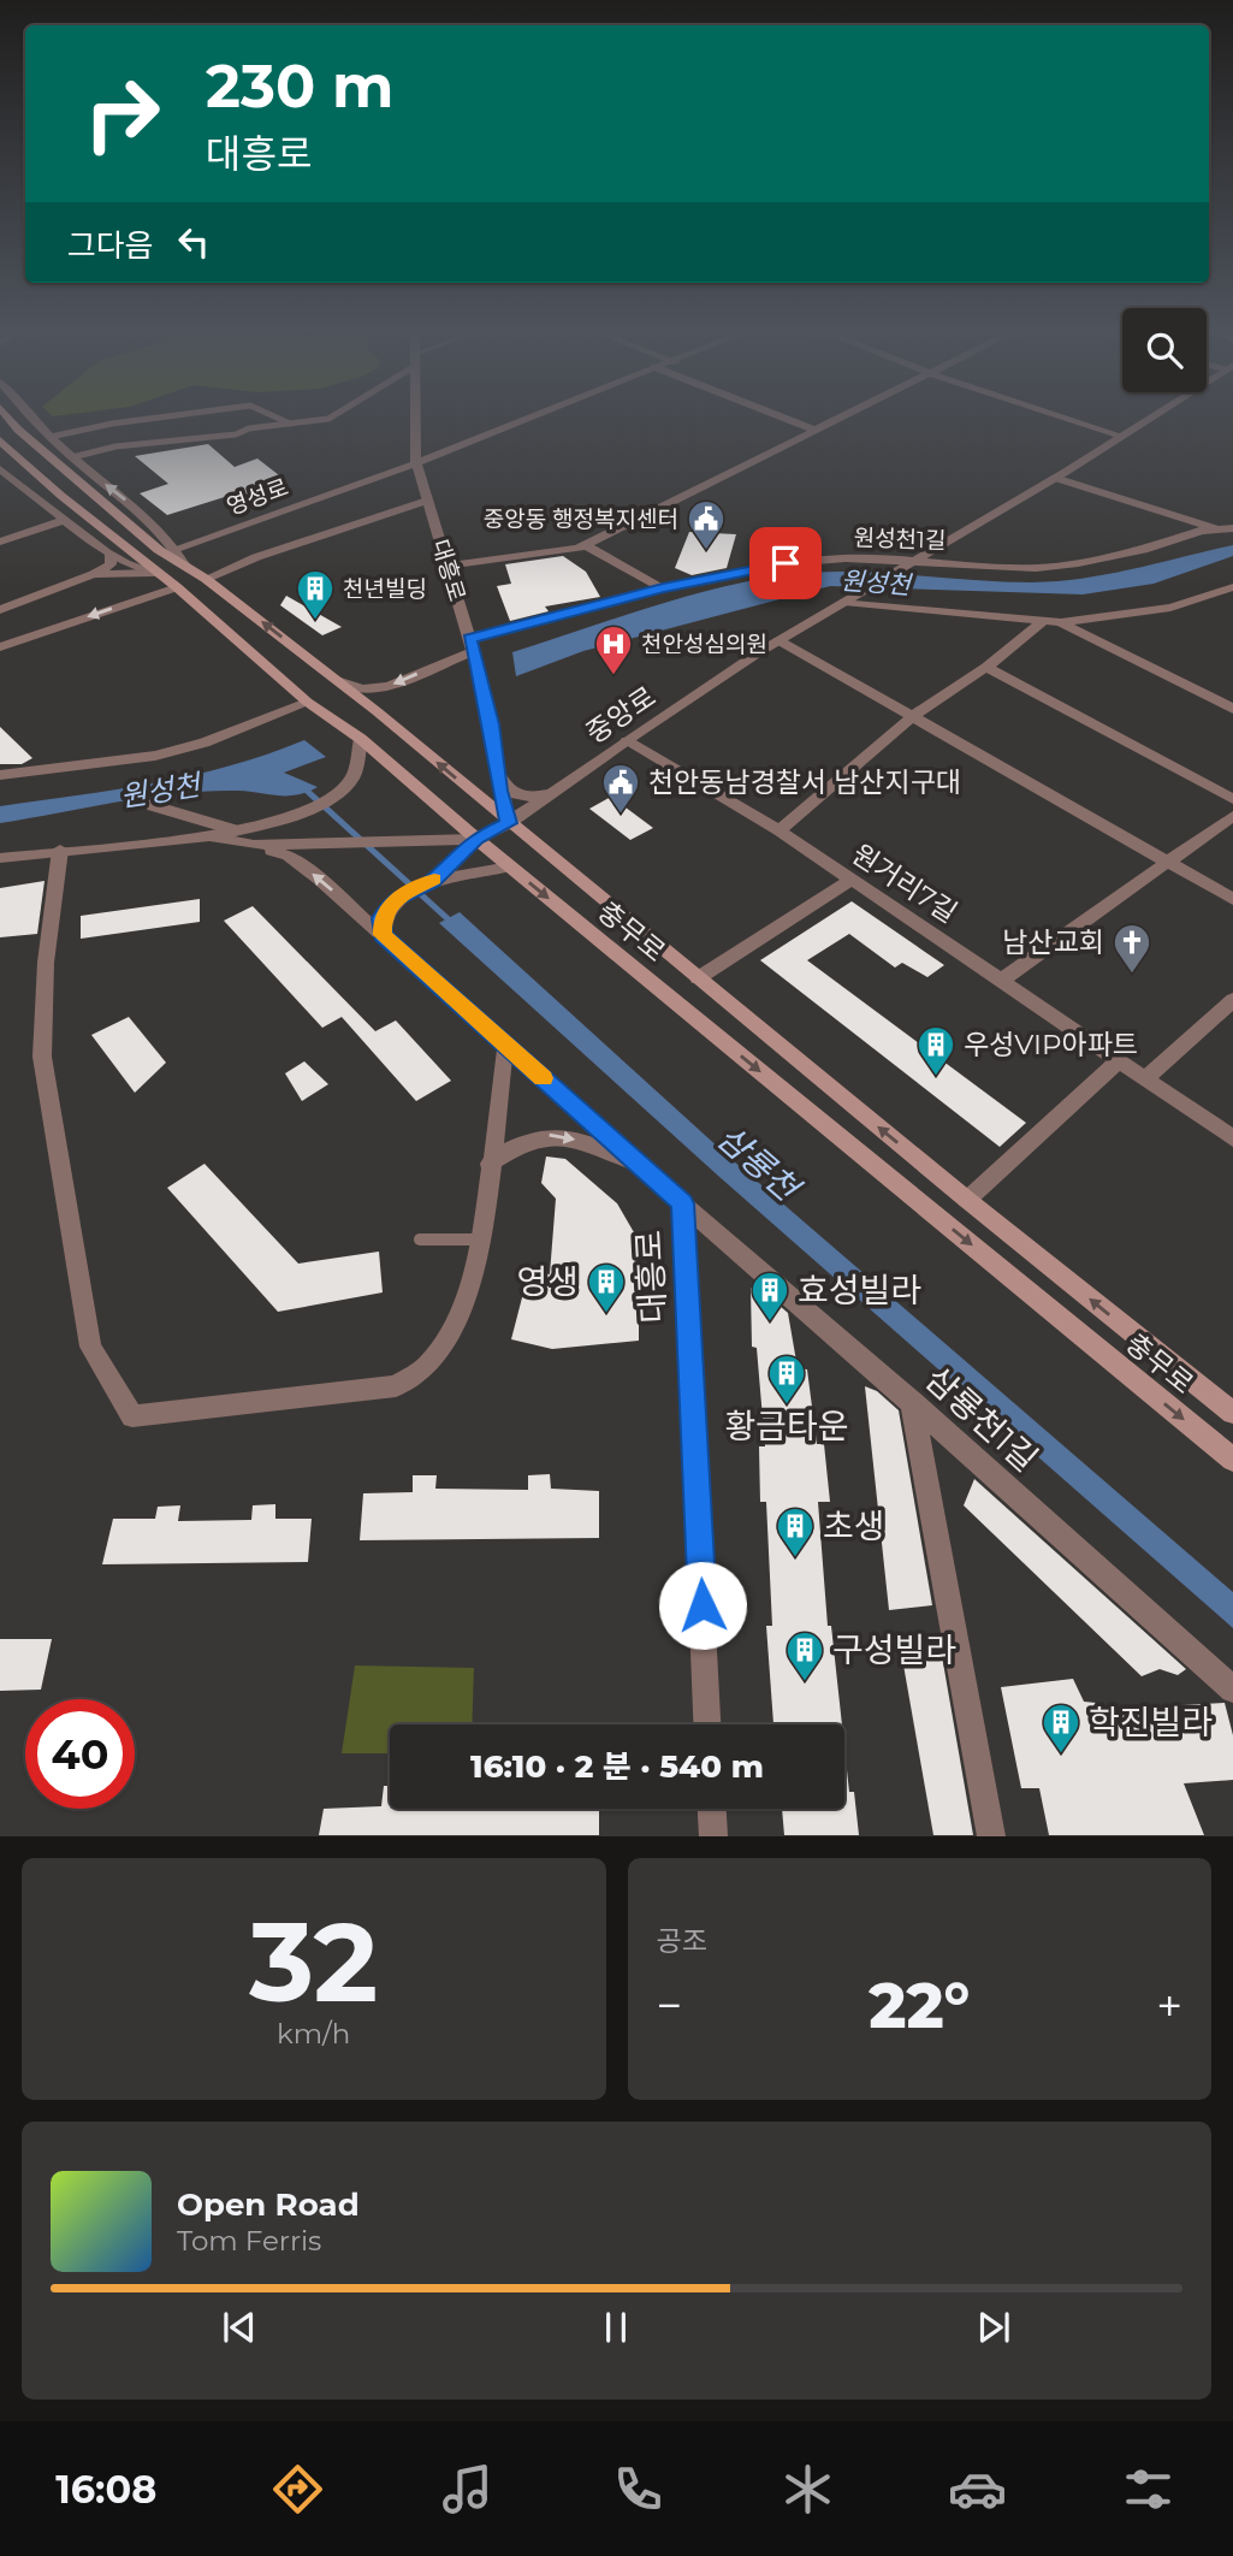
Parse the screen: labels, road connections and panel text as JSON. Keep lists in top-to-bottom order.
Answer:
{
  "streets": {
    "main road": ["충무로"],
    "street": [
      "영성로",
      "원성천1길",
      "대흥로",
      "중앙로",
      "원거리7길",
      "삼룡천1길"
    ]
  },
  "crossings": [
    ["영성로", "대흥로"],
    ["원성천1길", "대흥로"],
    ["원성천1길", "중앙로"],
    ["원성천1길", "충무로"],
    ["대흥로", "중앙로"],
    ["대흥로", "충무로"],
    ["대흥로", "삼룡천1길"],
    ["중앙로", "원거리7길"],
    ["중앙로", "충무로"]
  ],
  "water": ["원성천", "삼룡천"],
  "places": {
    "public building": ["중앙동 행정복지센터", "천안동남경찰서 남산지구대"],
    "building": [
      "천년빌딩",
      "우성VIP아파트",
      "영생",
      "효성빌라",
      "황금타운",
      "초생",
      "구성빌라",
      "학진빌라"
    ],
    "hospital": ["천안성심의원"],
    "church": ["남산교회"]
  },
  "page": {
    "turn": ["230 m", "대흥로"],
    "then": "그다음",
    "limit": "40",
    "trip": "16:10 · 2 분 · 540 m",
    "tile": [
      ["32", "km/h"],
      "공조"
    ],
    "heat": ["−", "22°", "+"],
    "song": ["Open Road", "Tom Ferris"],
    "tabs": "16:08"
  }
}
